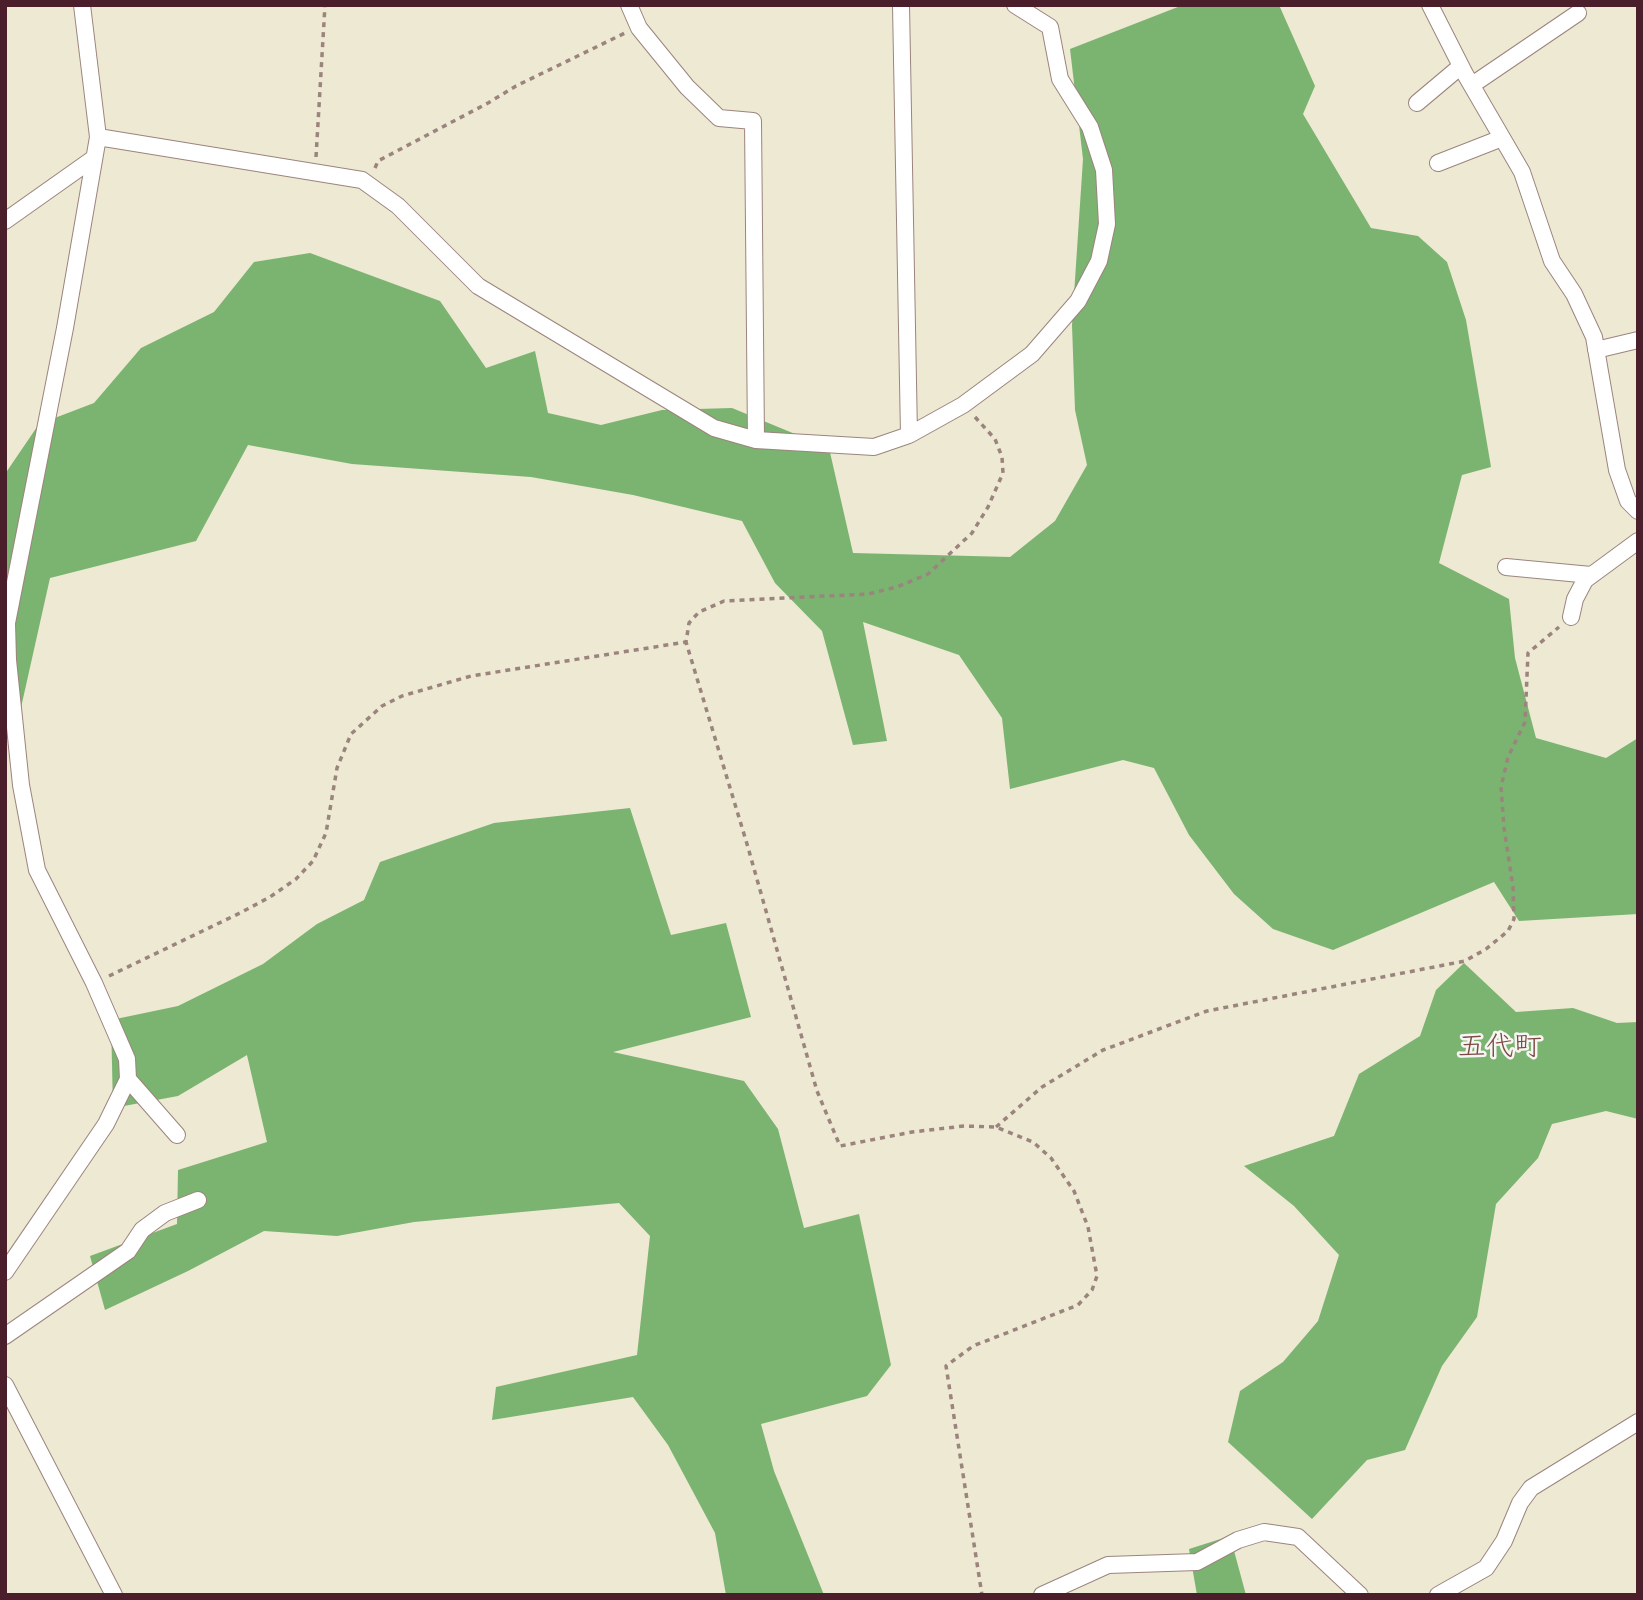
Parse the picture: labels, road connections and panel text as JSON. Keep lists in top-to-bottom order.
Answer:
{
  "districts": ["五代町"]
}
